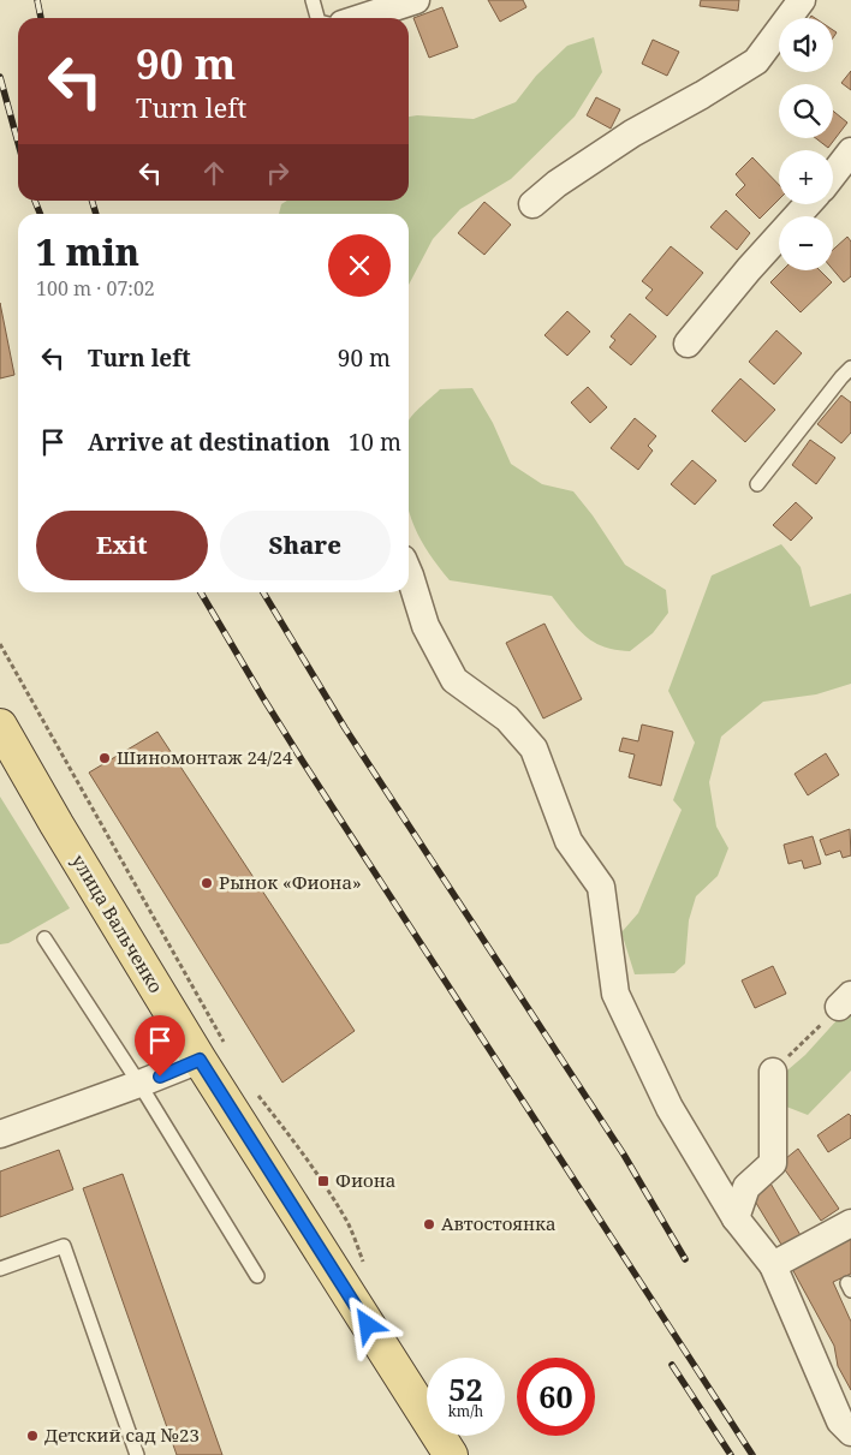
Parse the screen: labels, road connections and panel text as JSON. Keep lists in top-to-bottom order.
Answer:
{
  "streets": {
    "main road": ["улица Вальченко"]
  },
  "places": {
    "other": [
      "Шиномонтаж 24/24",
      "Рынок «Фиона»",
      "Автостоянка",
      "Детский сад №23"
    ],
    "transit": ["Фиона"]
  },
  "page": {
    "map_buttons": ["+", "−"],
    "turn": ["90 m", "Turn left"],
    "heading": ["1 min", "100 m · 07:02"],
    "list": [
      {
        "name": "Turn left",
        "value": "90 m"
      },
      {
        "name": "Arrive at destination",
        "value": "10 m"
      }
    ],
    "buttons": ["Exit", "Share"],
    "speed": "52 km/h",
    "limit": "60"
  }
}
